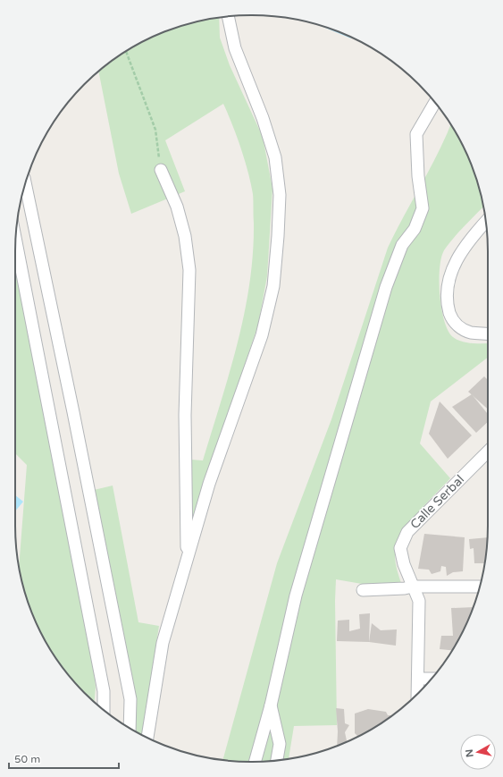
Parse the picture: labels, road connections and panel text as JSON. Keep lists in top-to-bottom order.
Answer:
{
  "streets": {
    "street": ["Calle Serbal"]
  },
  "scale_bar": "50 m",
  "north": "left"
}
